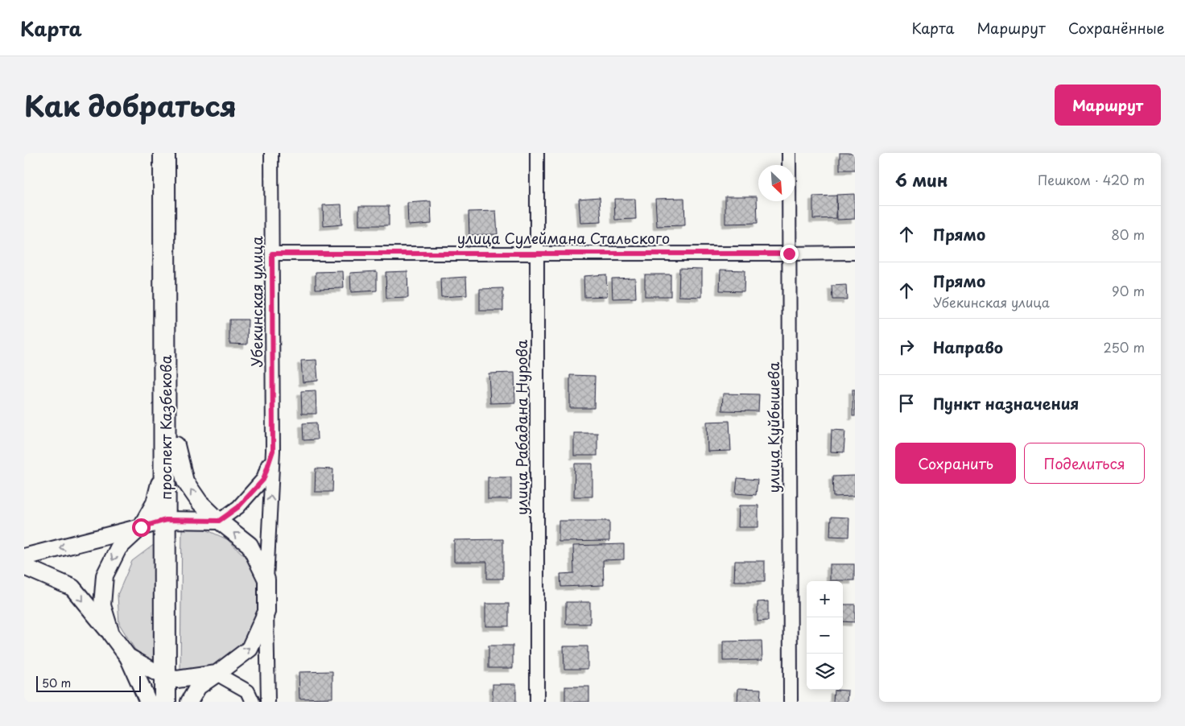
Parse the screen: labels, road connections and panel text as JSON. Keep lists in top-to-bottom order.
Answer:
{
  "streets": {
    "highway": ["проспект Казбекова"],
    "street": [
      "улица Сулеймана Стальского",
      "Убекинская улица",
      "улица Рабадана Нурова",
      "улица Куйбышева"
    ]
  },
  "crossings": [
    ["улица Сулеймана Стальского", "Убекинская улица"],
    ["улица Сулеймана Стальского", "улица Рабадана Нурова"],
    ["улица Сулеймана Стальского", "улица Куйбышева"]
  ],
  "scale_bar": "50 m",
  "north": "bottom right",
  "page": {
    "header": "Карта",
    "nav": ["Карта", "Маршрут", "Сохранённые"],
    "title": "Как добраться",
    "buttons": [
      "Маршрут",
      ["Сохранить", "Поделиться"]
    ],
    "heading": ["6 мин", "Пешком · 420 m"],
    "list": [
      ["Прямо", "80 m"],
      ["Прямо", "Убекинская улица", "90 m"],
      ["Направо", "250 m"],
      "Пункт назначения"
    ],
    "map_buttons": ["+", "−"],
    "scale": "50 m"
  }
}
